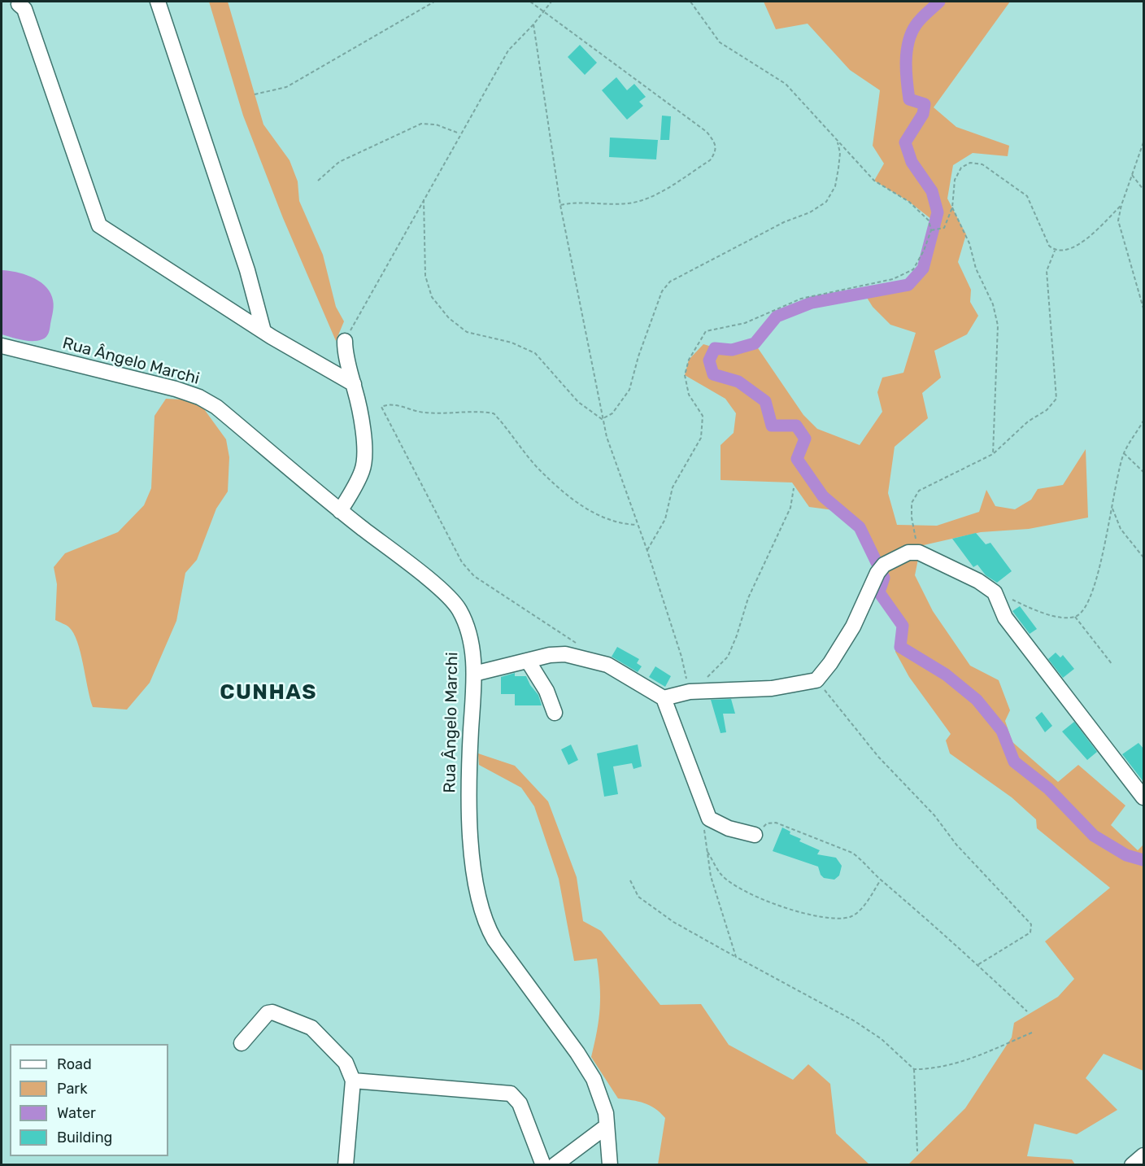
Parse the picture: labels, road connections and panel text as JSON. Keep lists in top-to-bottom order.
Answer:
{
  "streets": {
    "street": ["Rua Ângelo Marchi"]
  },
  "districts": ["CUNHAS"],
  "legend": [
    "Road",
    "Park",
    "Water",
    "Building"
  ]
}
